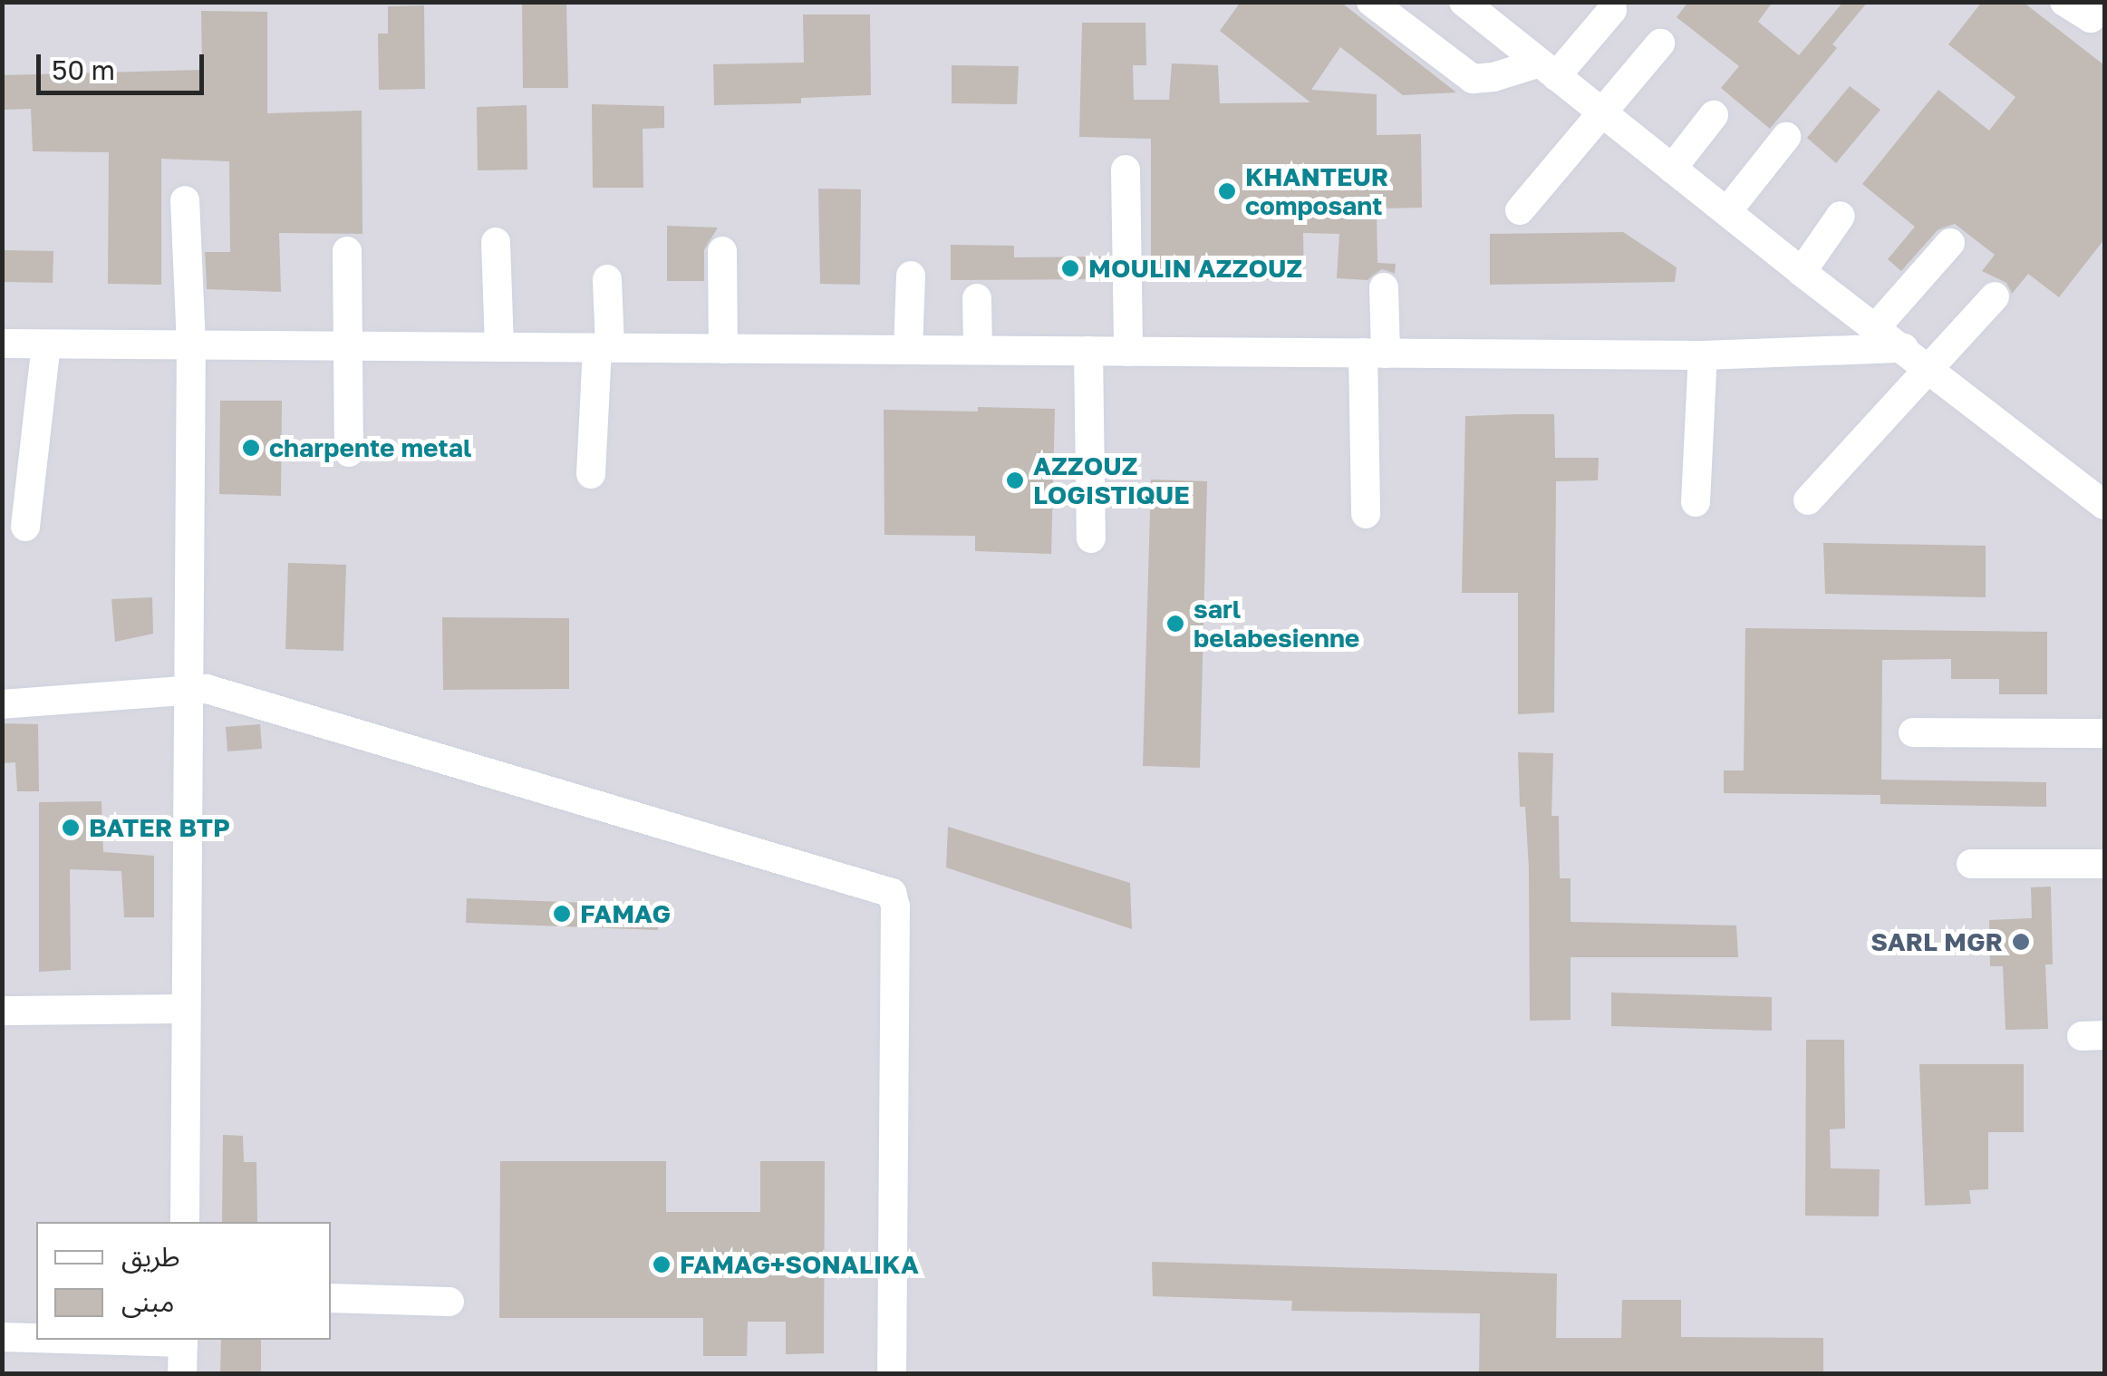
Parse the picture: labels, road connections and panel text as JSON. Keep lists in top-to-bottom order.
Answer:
{
  "places": [
    "KHANTEUR composant",
    "MOULIN AZZOUZ",
    "charpente metal",
    "AZZOUZ LOGISTIQUE",
    "sarl belabesienne",
    "BATER BTP",
    "FAMAG",
    "SARL MGR",
    "FAMAG+SONALIKA"
  ],
  "legend": ["طريق", "مبنى"],
  "scale_bar": "50 m"
}
